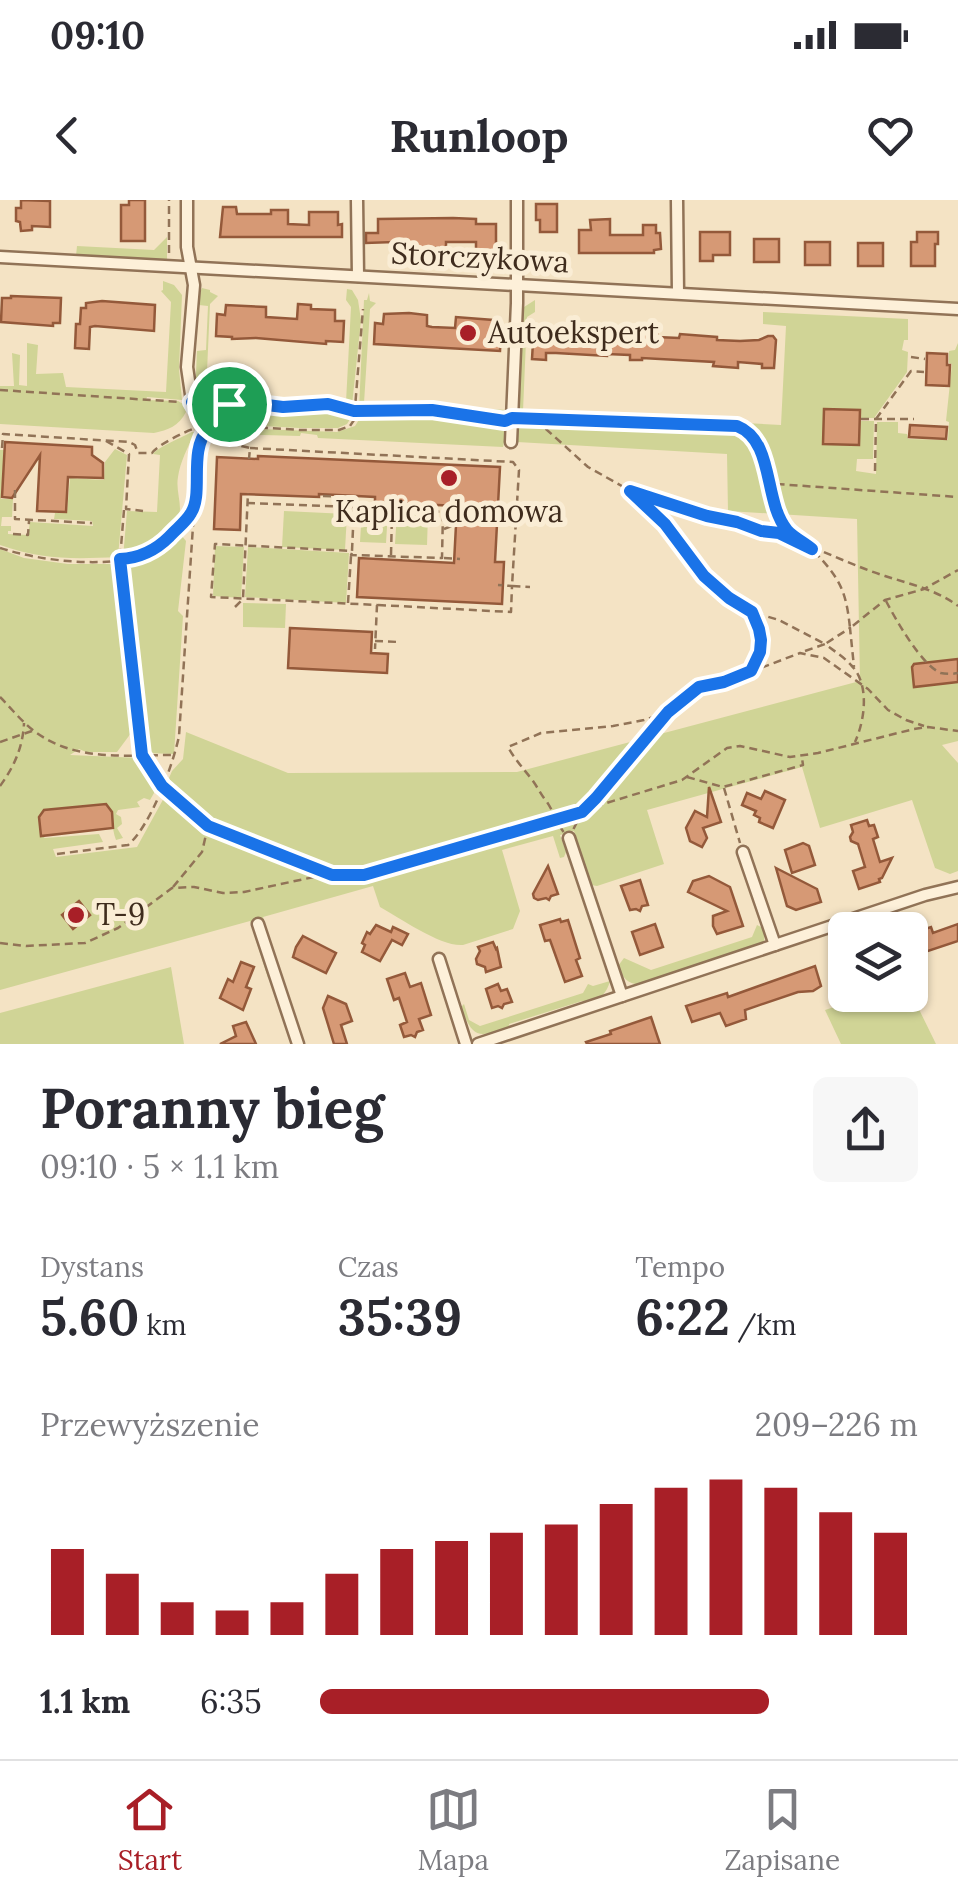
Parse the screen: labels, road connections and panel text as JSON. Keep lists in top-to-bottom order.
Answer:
{
  "streets": {
    "street": ["Storczykowa"]
  },
  "places": ["Autoekspert", "Kaplica domowa", "T-9"],
  "page": {
    "status": "09:10",
    "header": "Runloop",
    "heading": ["Poranny bieg", "09:10 · 5 × 1.1 km"],
    "stats": [
      ["Dystans", "5.60 km"],
      ["Czas", "35:39"],
      ["Tempo", "6:22 /km"]
    ],
    "chart": ["Przewyższenie", "209–226 m"],
    "list": [
      {
        "name": "1.1 km",
        "note": "6:35"
      }
    ],
    "tabs": ["Start", "Mapa", "Zapisane"]
  }
}
